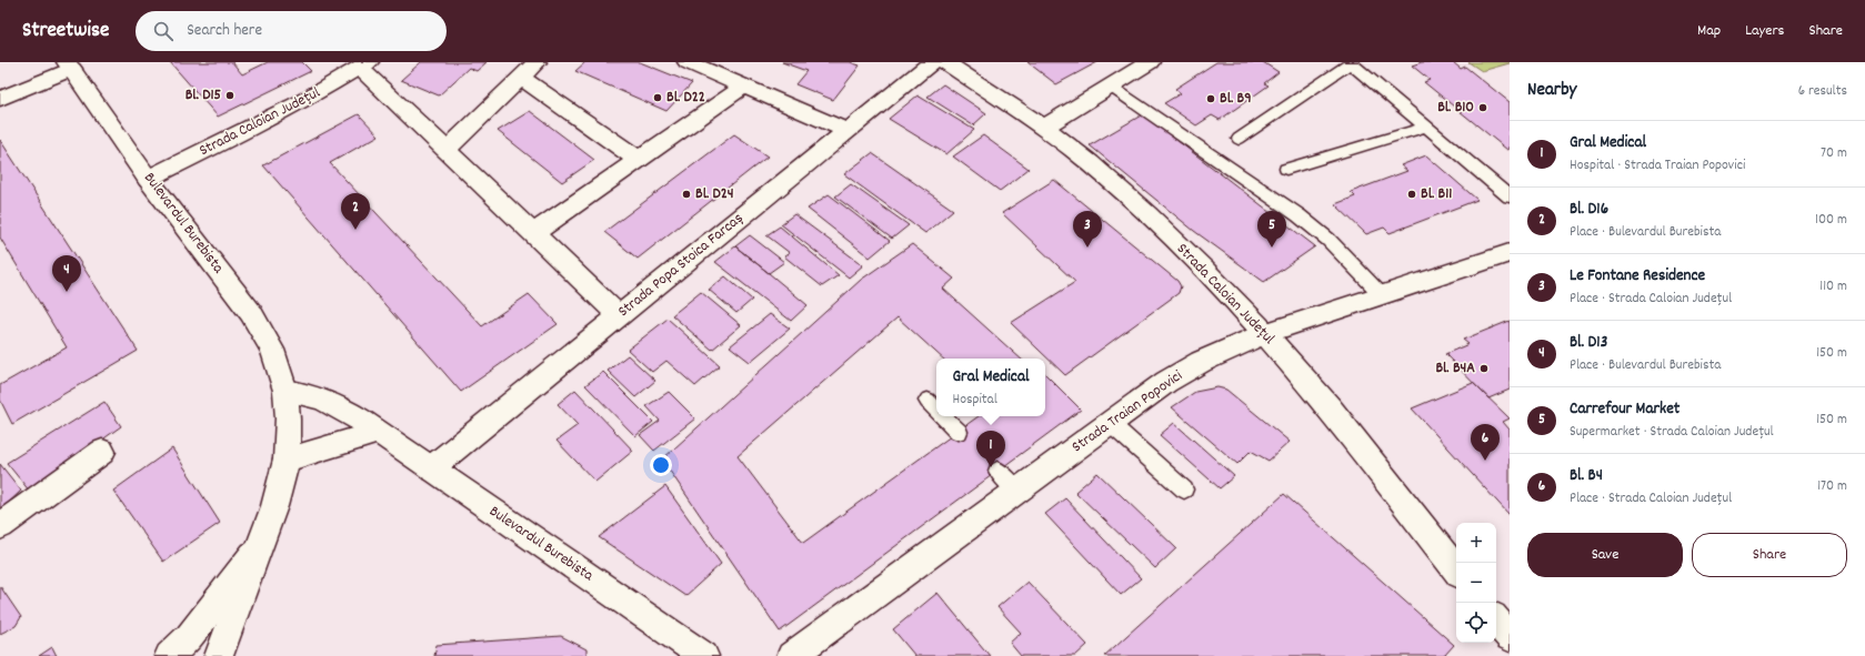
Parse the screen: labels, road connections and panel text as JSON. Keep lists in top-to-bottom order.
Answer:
{
  "streets": {
    "street": [
      "Strada Caloian Județul",
      "Bulevardul Burebista",
      "Strada Popa Stoica Farcaș",
      "Strada Traian Popovici"
    ]
  },
  "crossings": [
    ["Strada Caloian Județul", "Bulevardul Burebista"],
    ["Strada Caloian Județul", "Strada Traian Popovici"],
    ["Bulevardul Burebista", "Strada Popa Stoica Farcaș"]
  ],
  "places": [
    "Bl. D15",
    "Bl. D22",
    "Bl. B9",
    "Bl. B10",
    "Bl. D24",
    "Bl. B11",
    "Bl. B4A"
  ],
  "page": {
    "header": "Streetwise",
    "search": "Search here",
    "nav": ["Map", "Layers", "Share"],
    "heading": ["Nearby", "6 results"],
    "list": [
      {
        "mark": "1",
        "name": "Gral Medical",
        "note": "Hospital · Strada Traian Popovici",
        "value": "70 m"
      },
      {
        "mark": "2",
        "name": "Bl. D16",
        "note": "Place · Bulevardul Burebista",
        "value": "100 m"
      },
      {
        "mark": "3",
        "name": "Le Fontane Residence",
        "note": "Place · Strada Caloian Județul",
        "value": "110 m"
      },
      {
        "mark": "4",
        "name": "Bl. D13",
        "note": "Place · Bulevardul Burebista",
        "value": "150 m"
      },
      {
        "mark": "5",
        "name": "Carrefour Market",
        "note": "Supermarket · Strada Caloian Județul",
        "value": "150 m"
      },
      {
        "mark": "6",
        "name": "Bl. B4",
        "note": "Place · Strada Caloian Județul",
        "value": "170 m"
      }
    ],
    "pins": [
      "2",
      "3",
      "5",
      "4",
      "6",
      "1"
    ],
    "popup": ["Gral Medical", "Hospital"],
    "buttons": ["Save", "Share"],
    "map_buttons": ["+", "−"]
  }
}
